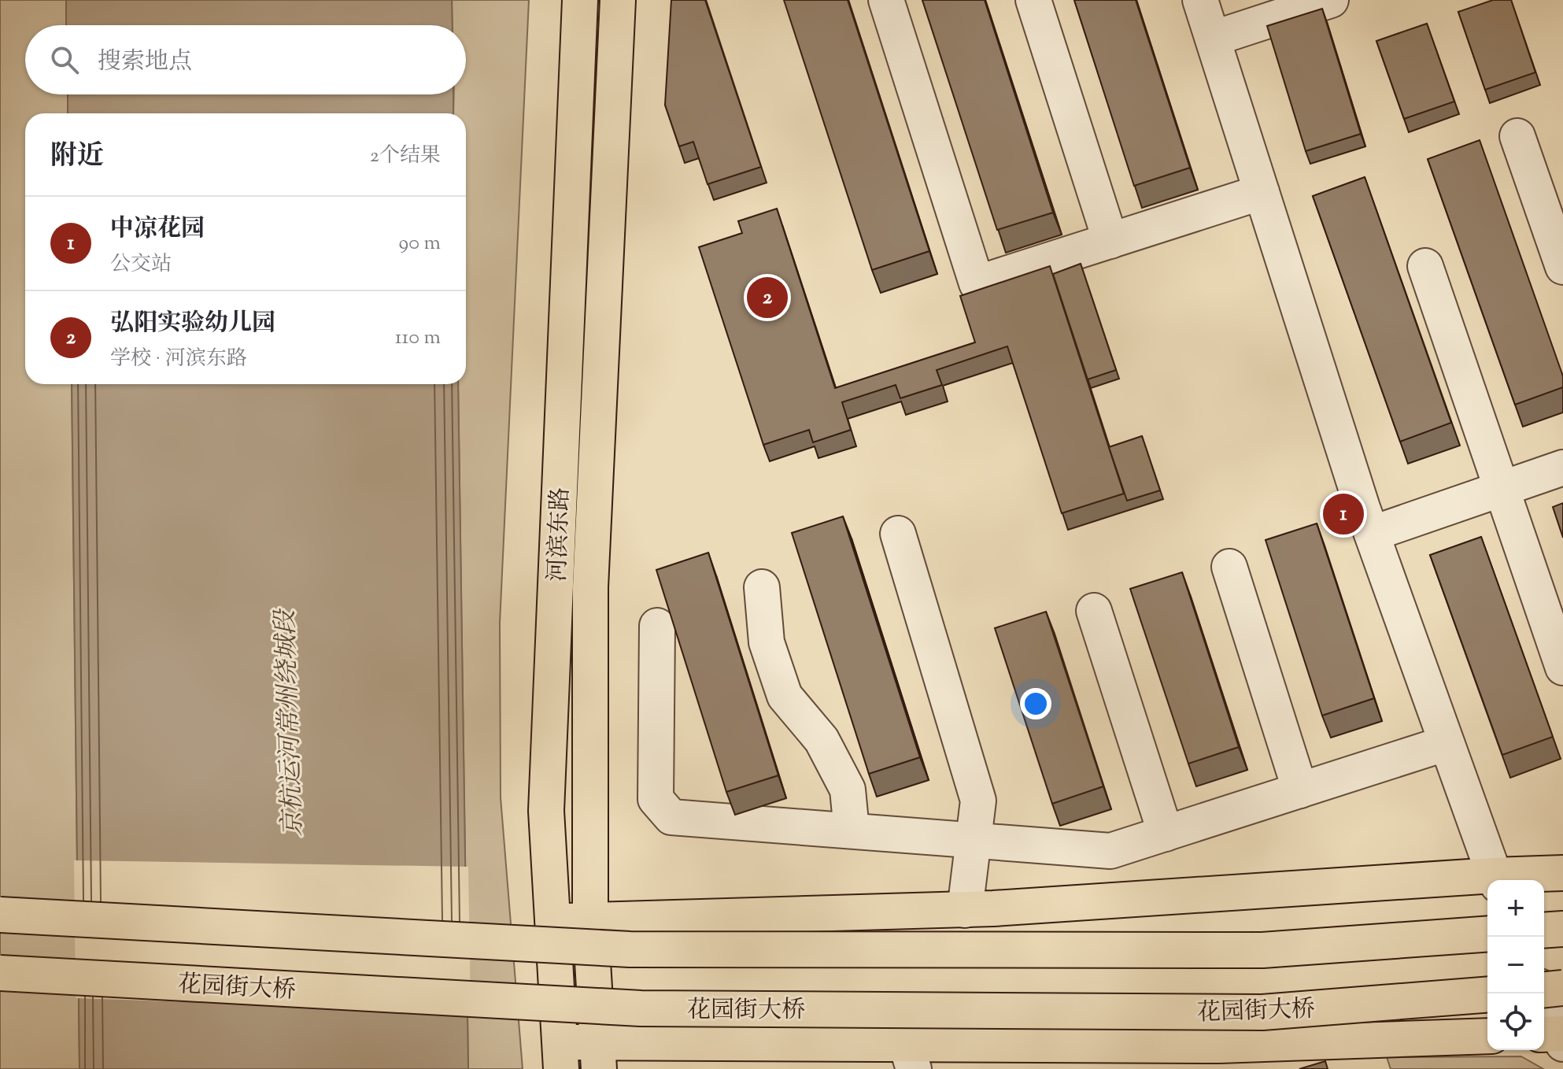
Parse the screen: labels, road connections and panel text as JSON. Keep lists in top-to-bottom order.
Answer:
{
  "streets": {
    "main road": ["河滨东路", "花园街大桥"]
  },
  "water": ["京杭运河常州绕城段"],
  "page": {
    "search": "搜索地点",
    "heading": ["附近", "2个结果"],
    "list": [
      {
        "mark": "1",
        "name": "中凉花园",
        "note": "公交站",
        "value": "90 m"
      },
      {
        "mark": "2",
        "name": "弘阳实验幼儿园",
        "note": "学校 · 河滨东路",
        "value": "110 m"
      }
    ],
    "pins": ["2", "1"],
    "map_buttons": ["+", "−"]
  }
}
